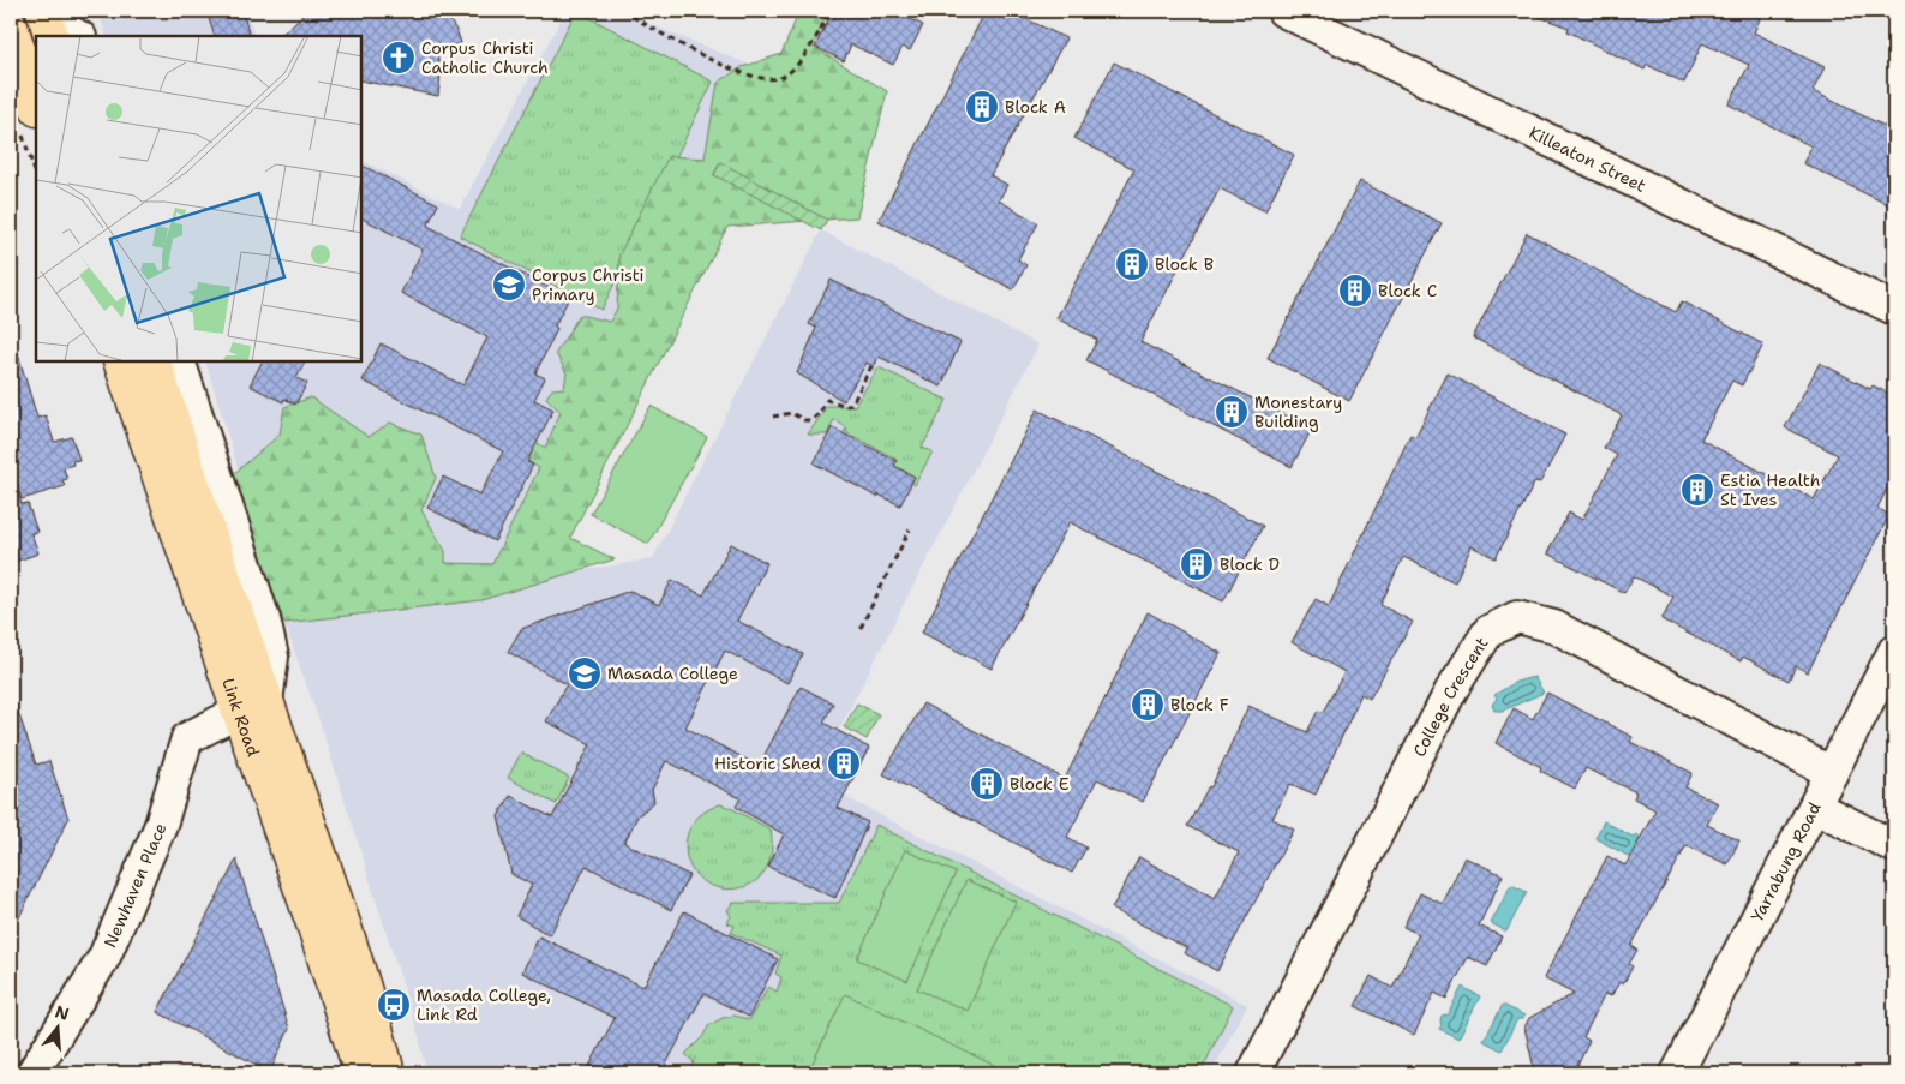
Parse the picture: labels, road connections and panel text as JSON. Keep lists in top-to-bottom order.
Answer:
{
  "streets": {
    "main road": ["Link Road"],
    "street": [
      "Killeaton Street",
      "College Crescent",
      "Yarrabung Road",
      "Newhaven Place"
    ]
  },
  "crossings": [
    ["College Crescent", "Yarrabung Road"],
    ["Link Road", "Newhaven Place"]
  ],
  "places": {
    "church": ["Corpus Christi Catholic Church"],
    "building": [
      "Block A",
      "Block B",
      "Block C",
      "Monestary Building",
      "Estia Health St Ives",
      "Block D",
      "Block F",
      "Historic Shed",
      "Block E"
    ],
    "school or university": ["Corpus Christi Primary", "Masada College"],
    "bus stop": ["Masada College, Link Rd"]
  },
  "north": "top"
}
